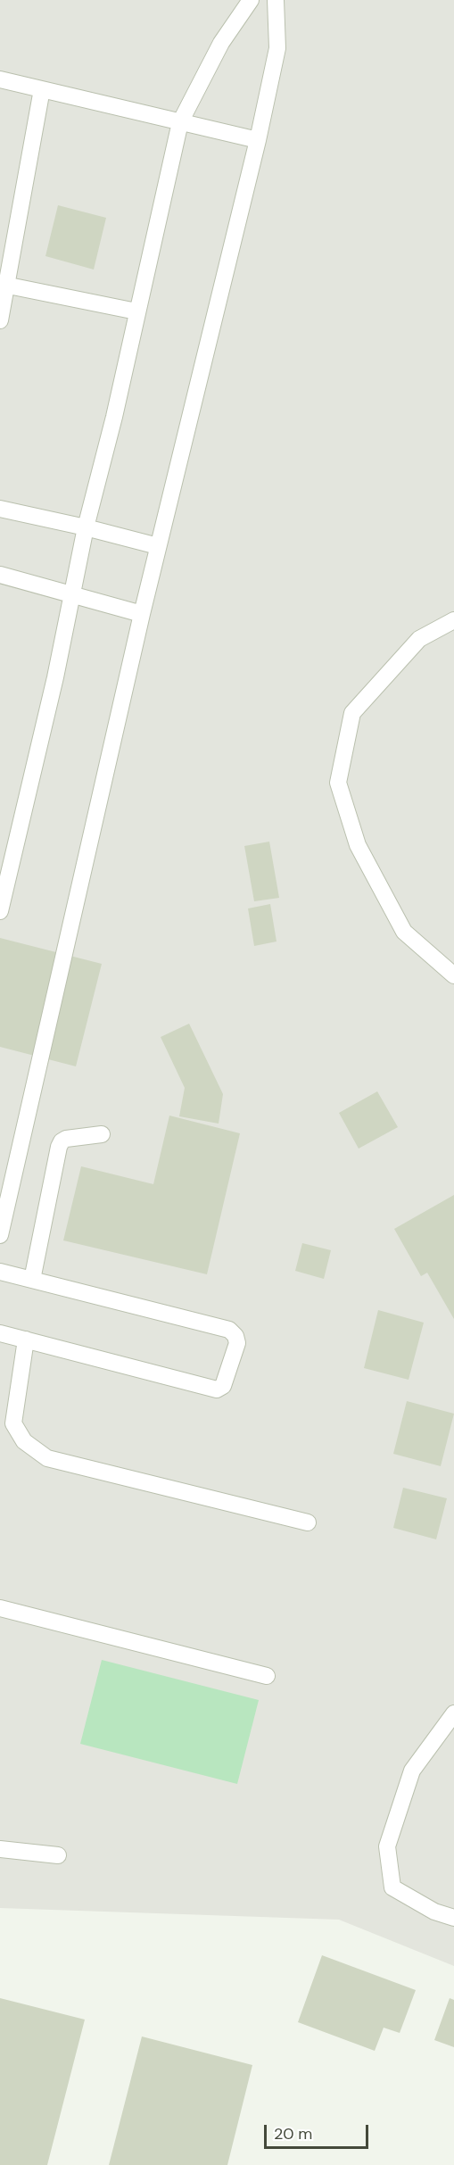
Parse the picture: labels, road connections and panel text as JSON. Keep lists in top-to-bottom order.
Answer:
{
  "scale_bar": "20 m"
}
